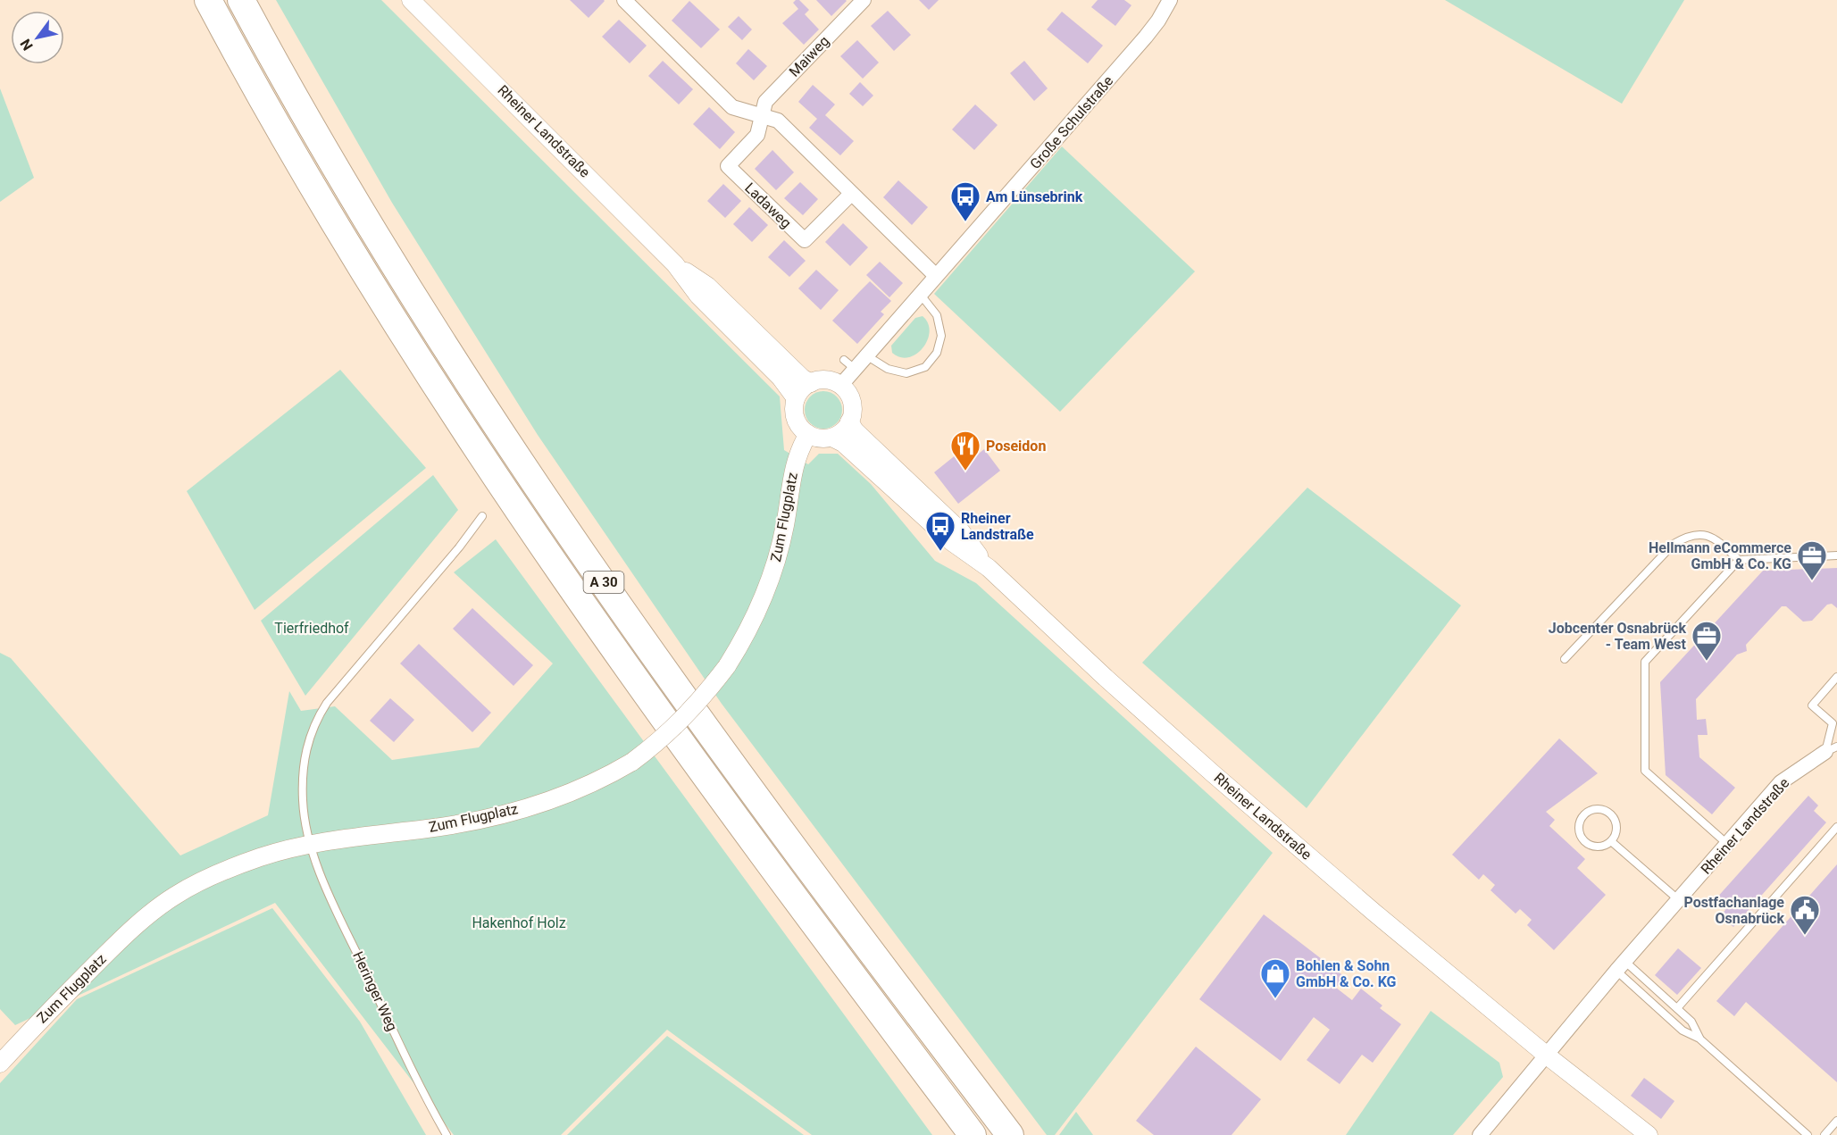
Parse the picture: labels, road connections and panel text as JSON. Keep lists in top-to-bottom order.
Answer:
{
  "streets": {
    "highway": ["A 30"],
    "street": [
      "Maiweg",
      "Große Schulstraße",
      "Rheiner Landstraße",
      "Ladaweg",
      "Zum Flugplatz"
    ],
    "lane": ["Heringer Weg"]
  },
  "crossings": [
    ["Maiweg", "Ladaweg"],
    ["Große Schulstraße", "Rheiner Landstraße"],
    ["Große Schulstraße", "Zum Flugplatz"],
    ["Rheiner Landstraße", "Zum Flugplatz"],
    ["Zum Flugplatz", "Heringer Weg"]
  ],
  "parks": ["Tierfriedhof", "Hakenhof Holz"],
  "places": {
    "bus stop": ["Am Lünsebrink", "Rheiner Landstraße"],
    "restaurant": ["Poseidon"],
    "office": ["Hellmann eCommerce GmbH & Co. KG", "Jobcenter Osnabrück - Team West"],
    "public building": ["Postfachanlage Osnabrück"],
    "shop": ["Bohlen & Sohn GmbH & Co. KG"]
  },
  "north": "bottom left"
}
